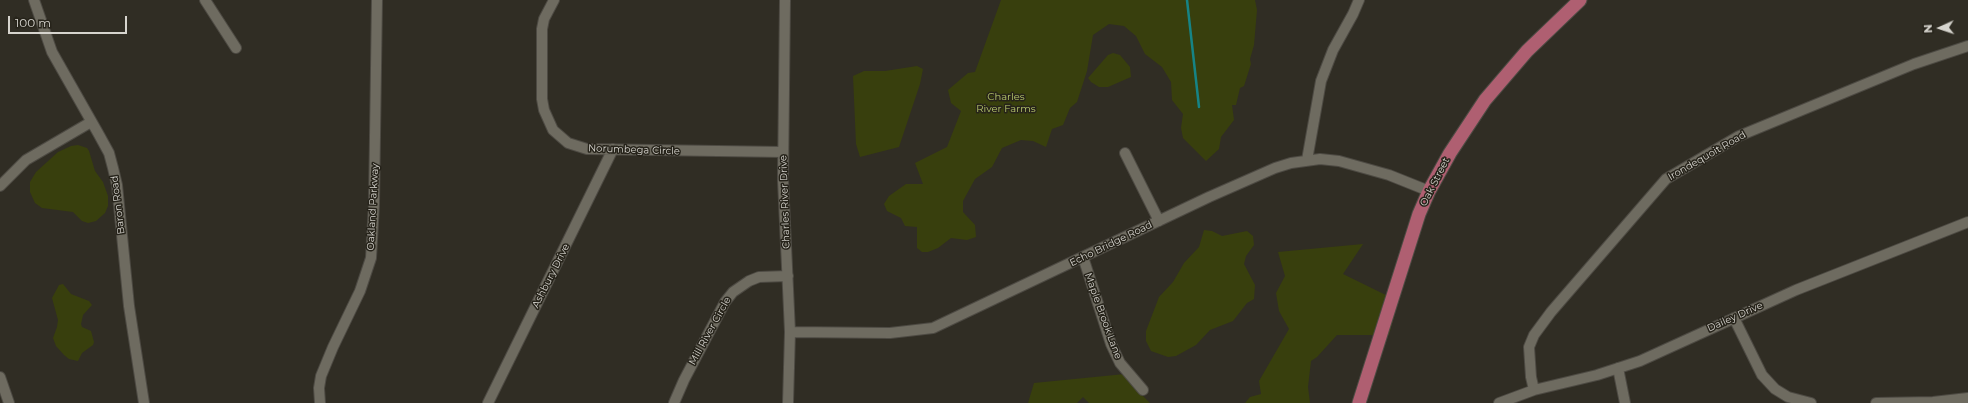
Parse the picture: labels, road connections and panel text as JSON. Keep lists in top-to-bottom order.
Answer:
{
  "streets": {
    "main road": ["Oak Street"],
    "street": [
      "Norumbega Circle",
      "Irondequoit Road",
      "Charles River Drive",
      "Baron Road",
      "Oakland Parkway",
      "Echo Bridge Road",
      "Ashbury Drive",
      "Maple Brook Lane",
      "Dailey Drive",
      "Mill River Circle"
    ]
  },
  "crossings": [
    ["Norumbega Circle", "Charles River Drive"],
    ["Norumbega Circle", "Ashbury Drive"],
    ["Irondequoit Road", "Dailey Drive"],
    ["Oak Street", "Echo Bridge Road"],
    ["Charles River Drive", "Echo Bridge Road"],
    ["Charles River Drive", "Mill River Circle"],
    ["Echo Bridge Road", "Maple Brook Lane"]
  ],
  "parks": ["Charles River Farms"],
  "scale_bar": "100 m",
  "north": "left"
}
